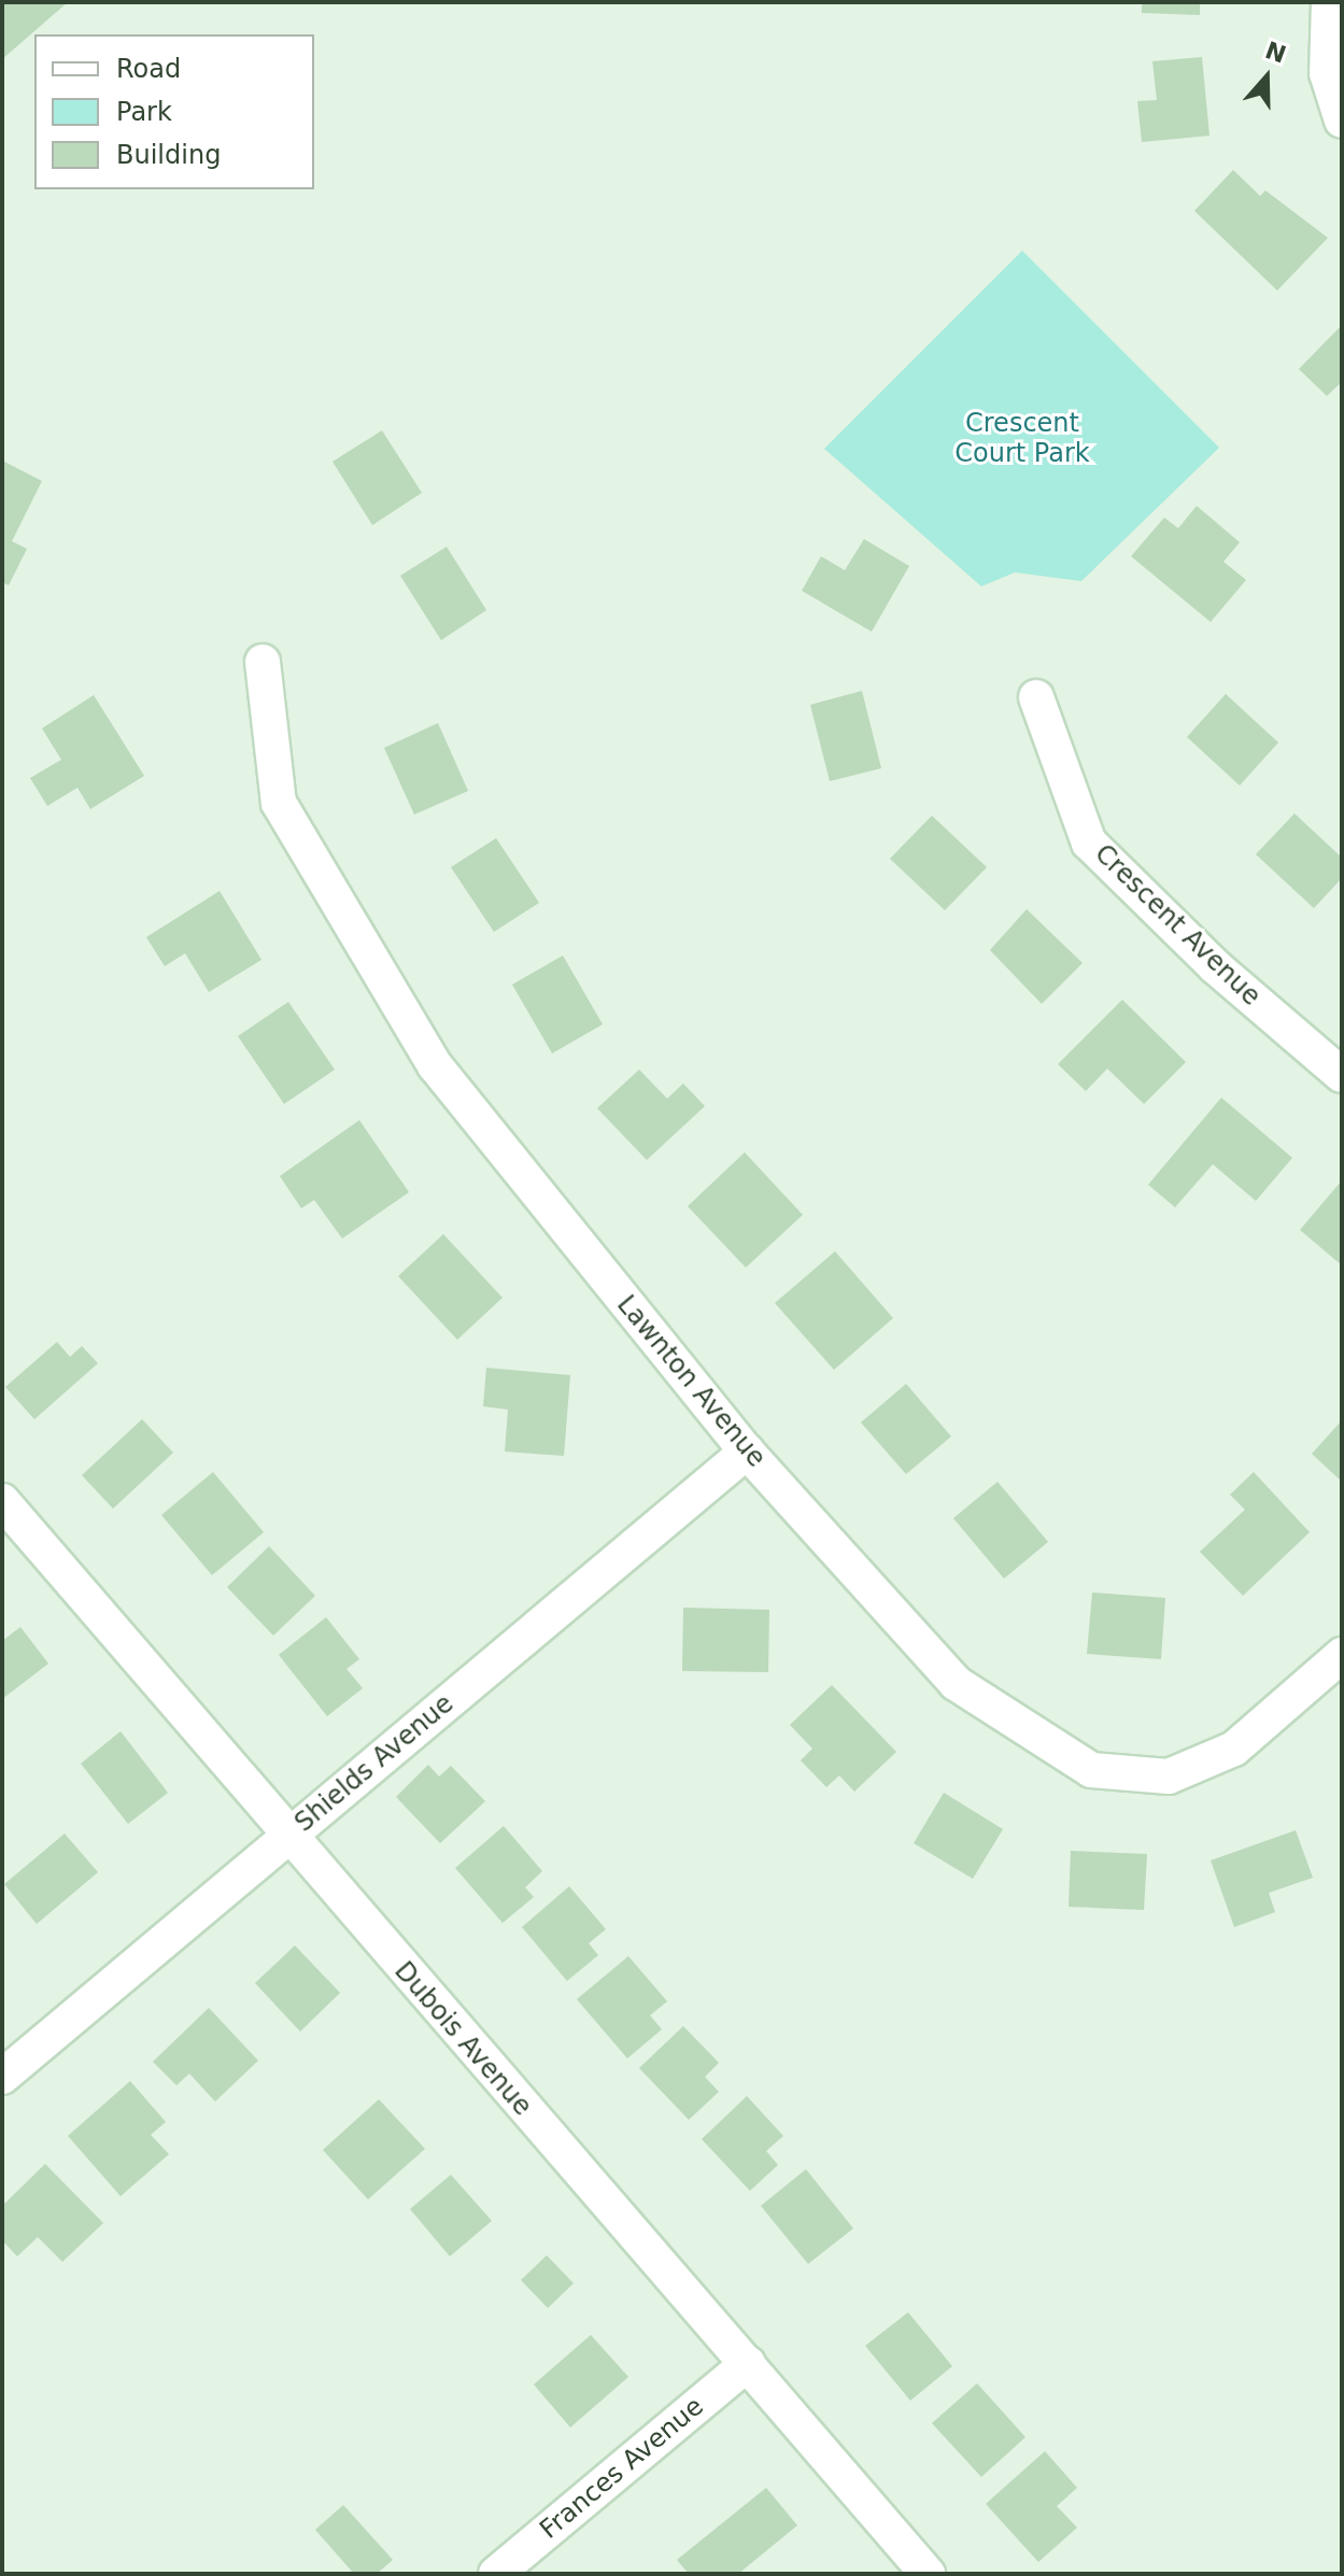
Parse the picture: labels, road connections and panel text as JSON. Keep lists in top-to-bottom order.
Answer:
{
  "streets": {
    "street": [
      "Crescent Avenue",
      "Lawnton Avenue",
      "Shields Avenue",
      "Dubois Avenue",
      "Frances Avenue"
    ]
  },
  "crossings": [
    ["Lawnton Avenue", "Shields Avenue"],
    ["Shields Avenue", "Dubois Avenue"],
    ["Dubois Avenue", "Frances Avenue"]
  ],
  "parks": ["Crescent Court Park"],
  "legend": ["Road", "Park", "Building"],
  "north": "top"
}
